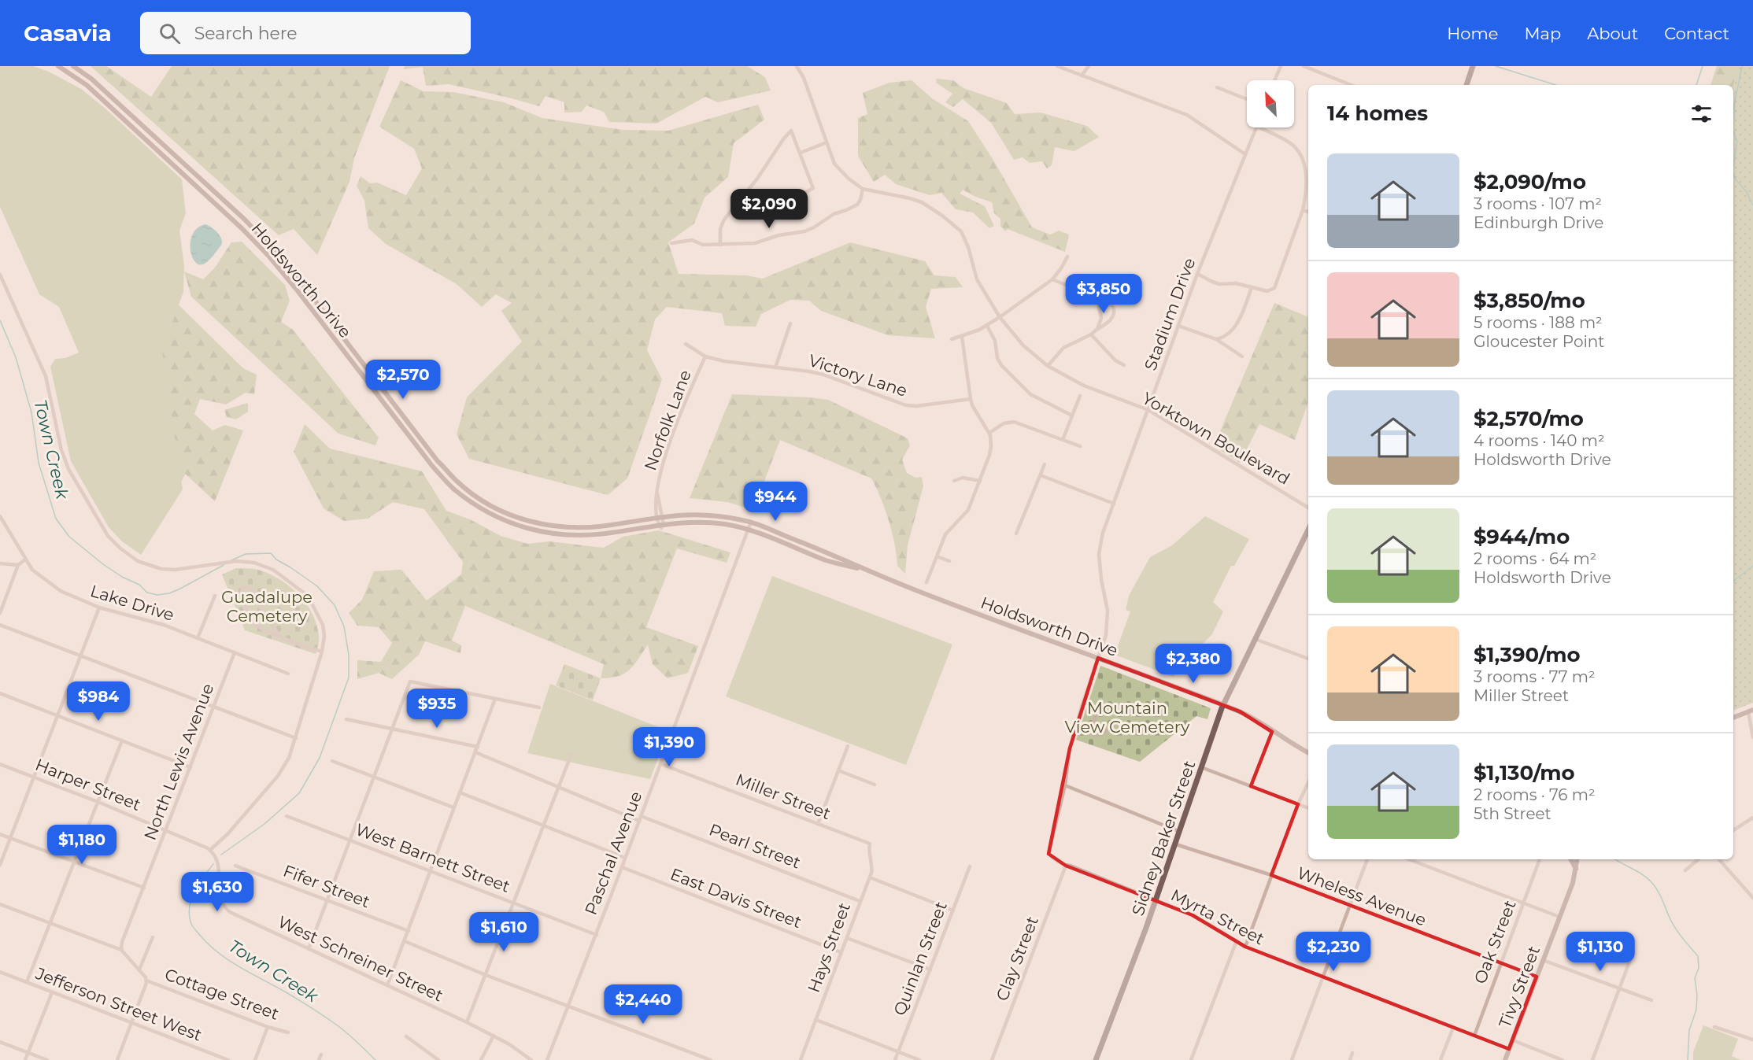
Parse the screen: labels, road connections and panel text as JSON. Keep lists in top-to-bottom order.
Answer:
{
  "streets": {
    "main road": ["Holdsworth Drive", "Sidney Baker Street", "Tivy Street"],
    "street": [
      "Stadium Drive",
      "Victory Lane",
      "Norfolk Lane",
      "Yorktown Boulevard",
      "Lake Drive",
      "North Lewis Avenue",
      "Harper Street",
      "Miller Street",
      "Pearl Street",
      "Paschal Avenue",
      "West Barnett Street",
      "Fifer Street",
      "Wheless Avenue",
      "East Davis Street",
      "Myrta Street",
      "Oak Street",
      "Hays Street",
      "West Schreiner Street",
      "Quinlan Street",
      "Clay Street",
      "Cottage Street",
      "Jefferson Street West"
    ]
  },
  "crossings": [
    ["Holdsworth Drive", "Stadium Drive"],
    ["Holdsworth Drive", "Norfolk Lane"],
    ["Holdsworth Drive", "Sidney Baker Street"],
    ["Holdsworth Drive", "Paschal Avenue"],
    ["Stadium Drive", "Yorktown Boulevard"],
    ["Stadium Drive", "Myrta Street"],
    ["Victory Lane", "Norfolk Lane"],
    ["Lake Drive", "North Lewis Avenue"],
    ["North Lewis Avenue", "Harper Street"],
    ["Miller Street", "Paschal Avenue"],
    ["Miller Street", "Hays Street"],
    ["Sidney Baker Street", "Wheless Avenue"],
    ["Sidney Baker Street", "Myrta Street"],
    ["Pearl Street", "Paschal Avenue"],
    ["Pearl Street", "Hays Street"],
    ["Paschal Avenue", "West Barnett Street"],
    ["Paschal Avenue", "East Davis Street"],
    ["Wheless Avenue", "Oak Street"],
    ["Wheless Avenue", "Tivy Street"],
    ["East Davis Street", "Hays Street"],
    ["Myrta Street", "Oak Street"],
    ["Myrta Street", "Clay Street"],
    ["Myrta Street", "Tivy Street"]
  ],
  "water": ["Town Creek"],
  "parks": ["Guadalupe Cemetery", "Mountain View Cemetery"],
  "north": "top left",
  "page": {
    "header": "Casavia",
    "search": "Search here",
    "nav": [
      "Home",
      "Map",
      "About",
      "Contact"
    ],
    "heading": "14 homes",
    "list": [
      {
        "name": "$2,090/mo",
        "note": "3 rooms · 107 m² · Edinburgh Drive"
      },
      {
        "name": "$3,850/mo",
        "note": "5 rooms · 188 m² · Gloucester Point"
      },
      {
        "name": "$2,570/mo",
        "note": "4 rooms · 140 m² · Holdsworth Drive"
      },
      {
        "name": "$944/mo",
        "note": "2 rooms · 64 m² · Holdsworth Drive"
      },
      {
        "name": "$1,390/mo",
        "note": "3 rooms · 77 m² · Miller Street"
      },
      {
        "name": "$1,130/mo",
        "note": "2 rooms · 76 m² · 5th Street"
      }
    ],
    "price": [
      "$2,090",
      "$3,850",
      "$2,570",
      "$944",
      "$2,380",
      "$984",
      "$935",
      "$1,390",
      "$1,180",
      "$1,630",
      "$1,610",
      "$2,230",
      "$1,130",
      "$2,440"
    ]
  }
}
